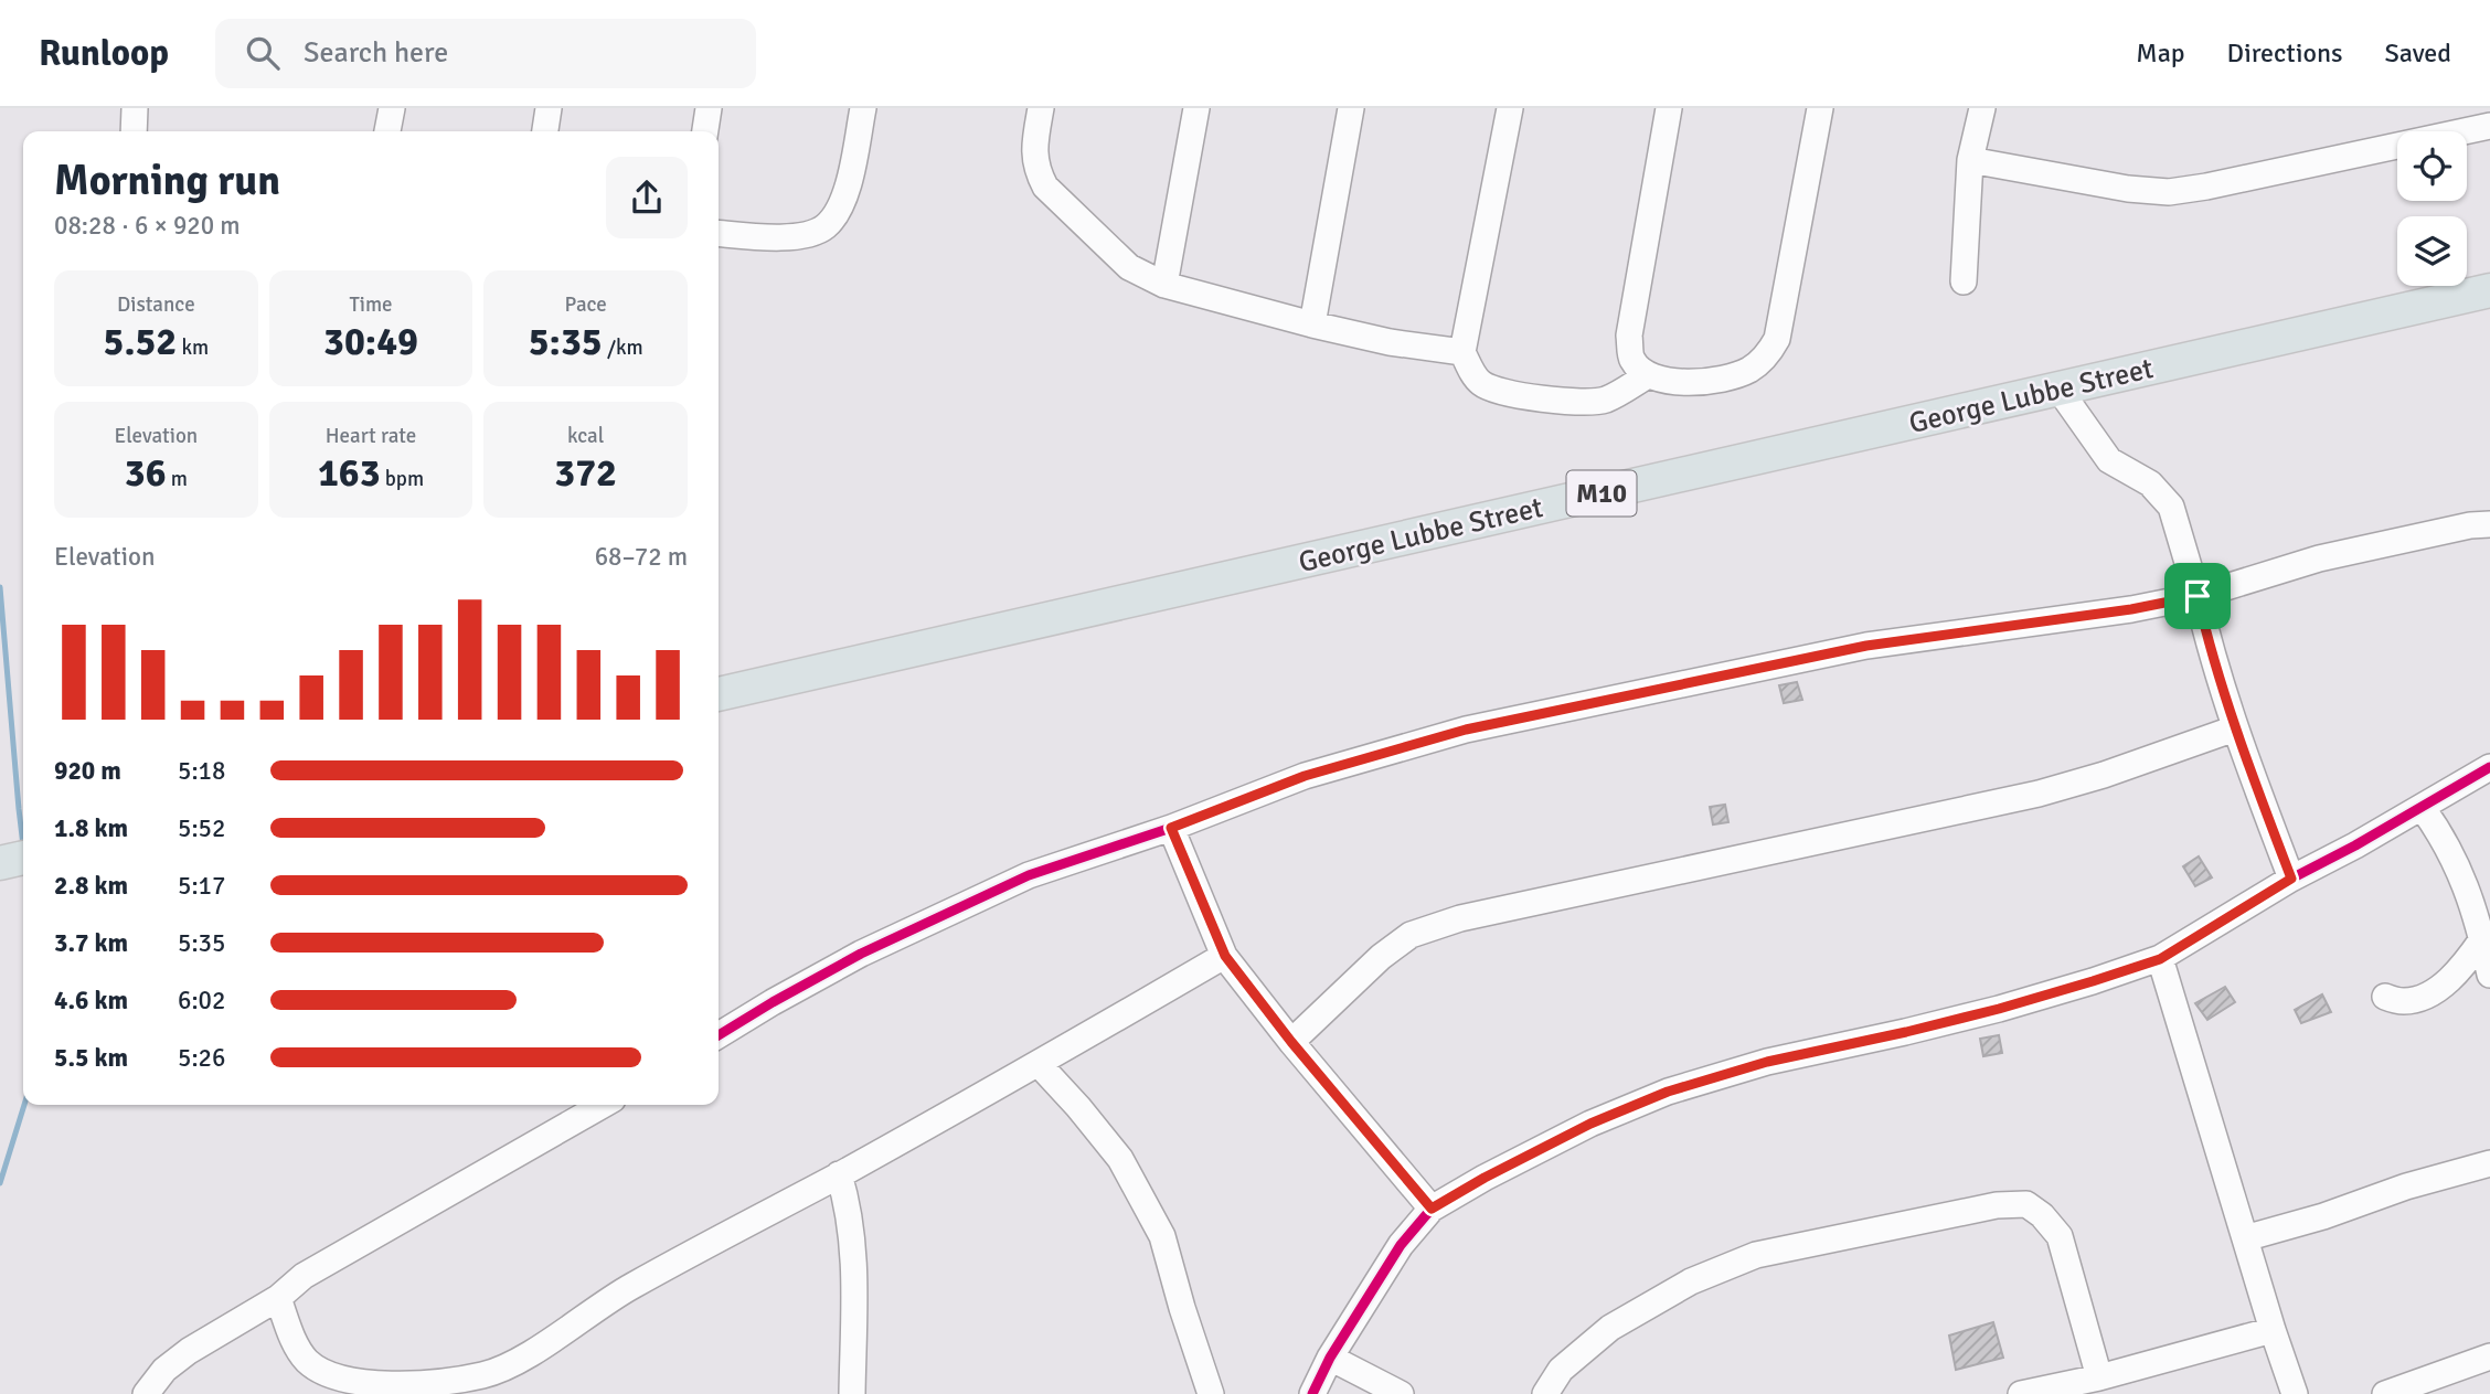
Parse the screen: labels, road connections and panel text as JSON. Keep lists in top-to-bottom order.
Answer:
{
  "streets": {
    "main road": ["George Lubbe Street", "M10"]
  },
  "page": {
    "header": "Runloop",
    "search": "Search here",
    "nav": ["Map", "Directions", "Saved"],
    "heading": ["Morning run", "08:28 · 6 × 920 m"],
    "stats": [
      ["Distance", "5.52 km"],
      ["Time", "30:49"],
      ["Pace", "5:35 /km"],
      ["Elevation", "36 m"],
      ["Heart rate", "163 bpm"],
      ["kcal", "372"]
    ],
    "chart": ["Elevation", "68–72 m"],
    "list": [
      {
        "name": "920 m",
        "note": "5:18"
      },
      {
        "name": "1.8 km",
        "note": "5:52"
      },
      {
        "name": "2.8 km",
        "note": "5:17"
      },
      {
        "name": "3.7 km",
        "note": "5:35"
      },
      {
        "name": "4.6 km",
        "note": "6:02"
      },
      {
        "name": "5.5 km",
        "note": "5:26"
      }
    ]
  }
}
